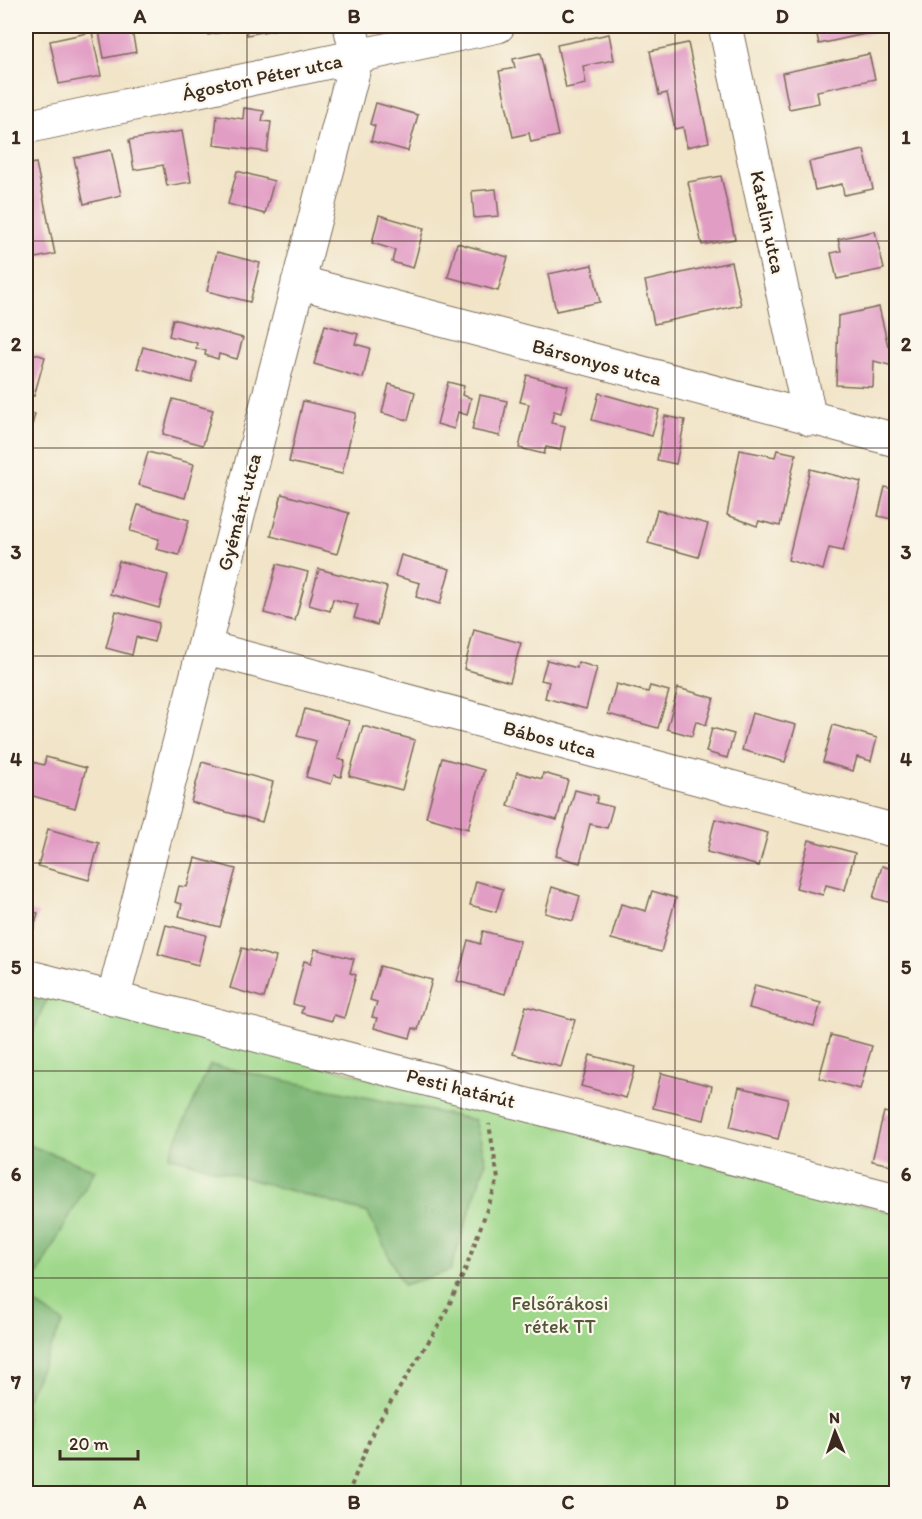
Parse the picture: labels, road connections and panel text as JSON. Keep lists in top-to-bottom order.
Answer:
{
  "streets": {
    "street": [
      "Ágoston Péter utca",
      "Katalin utca",
      "Bársonyos utca",
      "Gyémánt utca",
      "Bábos utca",
      "Pesti határút"
    ]
  },
  "crossings": [
    ["Ágoston Péter utca", "Gyémánt utca"],
    ["Katalin utca", "Bársonyos utca"],
    ["Bársonyos utca", "Gyémánt utca"],
    ["Gyémánt utca", "Bábos utca"],
    ["Gyémánt utca", "Pesti határút"]
  ],
  "parks": ["Felsőrákosi rétek TT"],
  "scale_bar": "20 m",
  "north": "top",
  "grid": {
    "columns": [
      "A",
      "B",
      "C",
      "D"
    ],
    "rows": [
      "1",
      "2",
      "3",
      "4",
      "5",
      "6",
      "7"
    ]
  }
}
